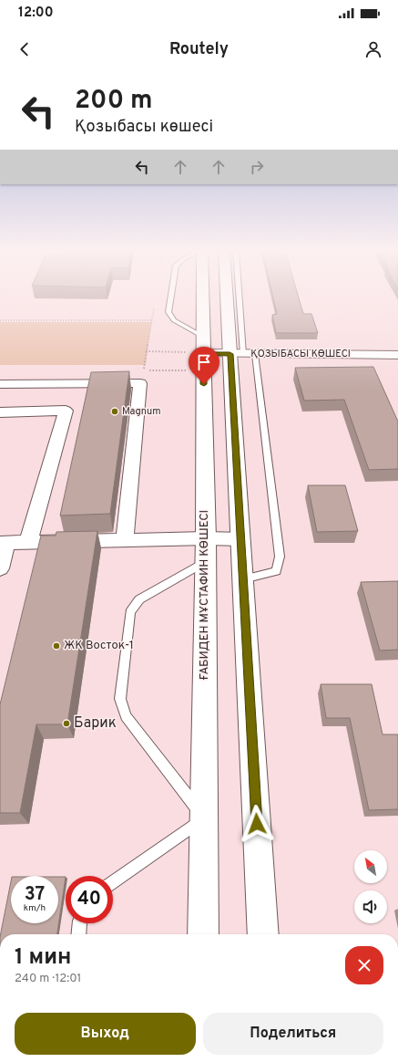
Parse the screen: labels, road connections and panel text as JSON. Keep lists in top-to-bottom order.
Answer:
{
  "streets": {
    "street": ["ҚОЗЫБАСЫ КӨШЕСІ", "ҒАБИДЕН МҰСТАФИН КӨШЕСІ"]
  },
  "crossings": [
    ["ҚОЗЫБАСЫ КӨШЕСІ", "ҒАБИДЕН МҰСТАФИН КӨШЕСІ"]
  ],
  "places": ["Magnum", "ЖК Восток-1", "Барик"],
  "north": "top left",
  "page": {
    "status": "12:00",
    "header": "Routely",
    "turn": ["200 m", "Қозыбасы көшесі"],
    "speed": "37 km/h",
    "limit": "40",
    "heading": ["1 мин", "240 m · 12:01"],
    "buttons": ["Выход", "Поделиться"]
  }
}
